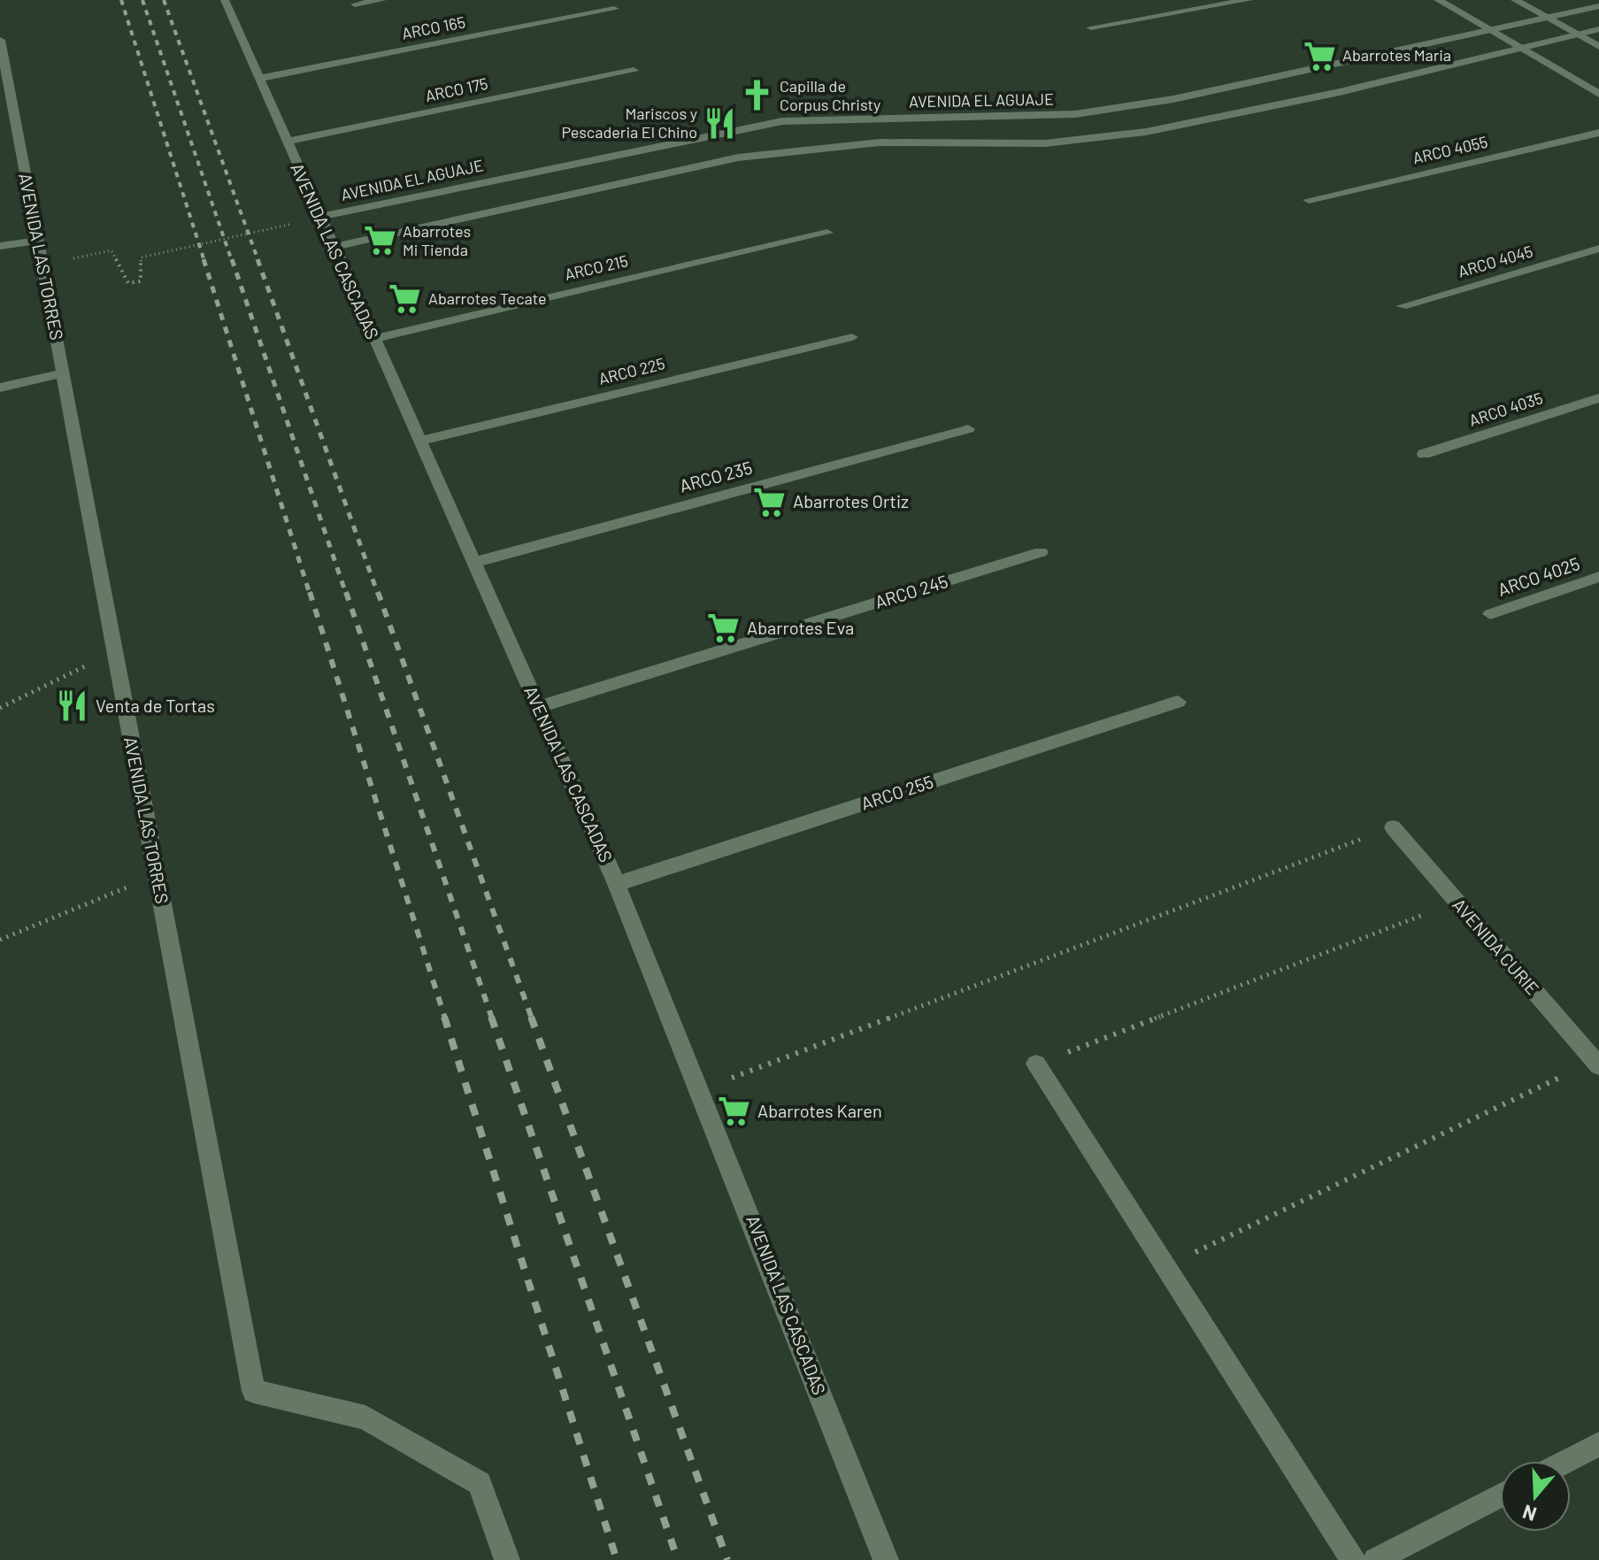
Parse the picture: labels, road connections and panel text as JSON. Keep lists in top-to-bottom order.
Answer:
{
  "streets": {
    "street": [
      "ARCO 165",
      "ARCO 175",
      "AVENIDA EL AGUAJE",
      "ARCO 4055",
      "AVENIDA LAS CASCADAS",
      "AVENIDA LAS TORRES",
      "ARCO 4045",
      "ARCO 215",
      "ARCO 225",
      "ARCO 4035",
      "ARCO 235",
      "ARCO 4025",
      "ARCO 245",
      "ARCO 255",
      "AVENIDA CURIE"
    ]
  },
  "crossings": [
    ["ARCO 165", "AVENIDA LAS CASCADAS"],
    ["ARCO 175", "AVENIDA LAS CASCADAS"],
    ["AVENIDA EL AGUAJE", "AVENIDA LAS CASCADAS"],
    ["AVENIDA LAS CASCADAS", "ARCO 215"],
    ["AVENIDA LAS CASCADAS", "ARCO 225"],
    ["AVENIDA LAS CASCADAS", "ARCO 235"],
    ["AVENIDA LAS CASCADAS", "ARCO 245"],
    ["AVENIDA LAS CASCADAS", "ARCO 255"]
  ],
  "places": {
    "supermarket": [
      "Abarrotes Maria",
      "Abarrotes Mi Tienda",
      "Abarrotes Tecate",
      "Abarrotes Ortiz",
      "Abarrotes Eva",
      "Abarrotes Karen"
    ],
    "church": ["Capilla de Corpus Christy"],
    "restaurant": ["Mariscos y Pescaderia El Chino", "Venta de Tortas"]
  },
  "north": "bottom"
}
